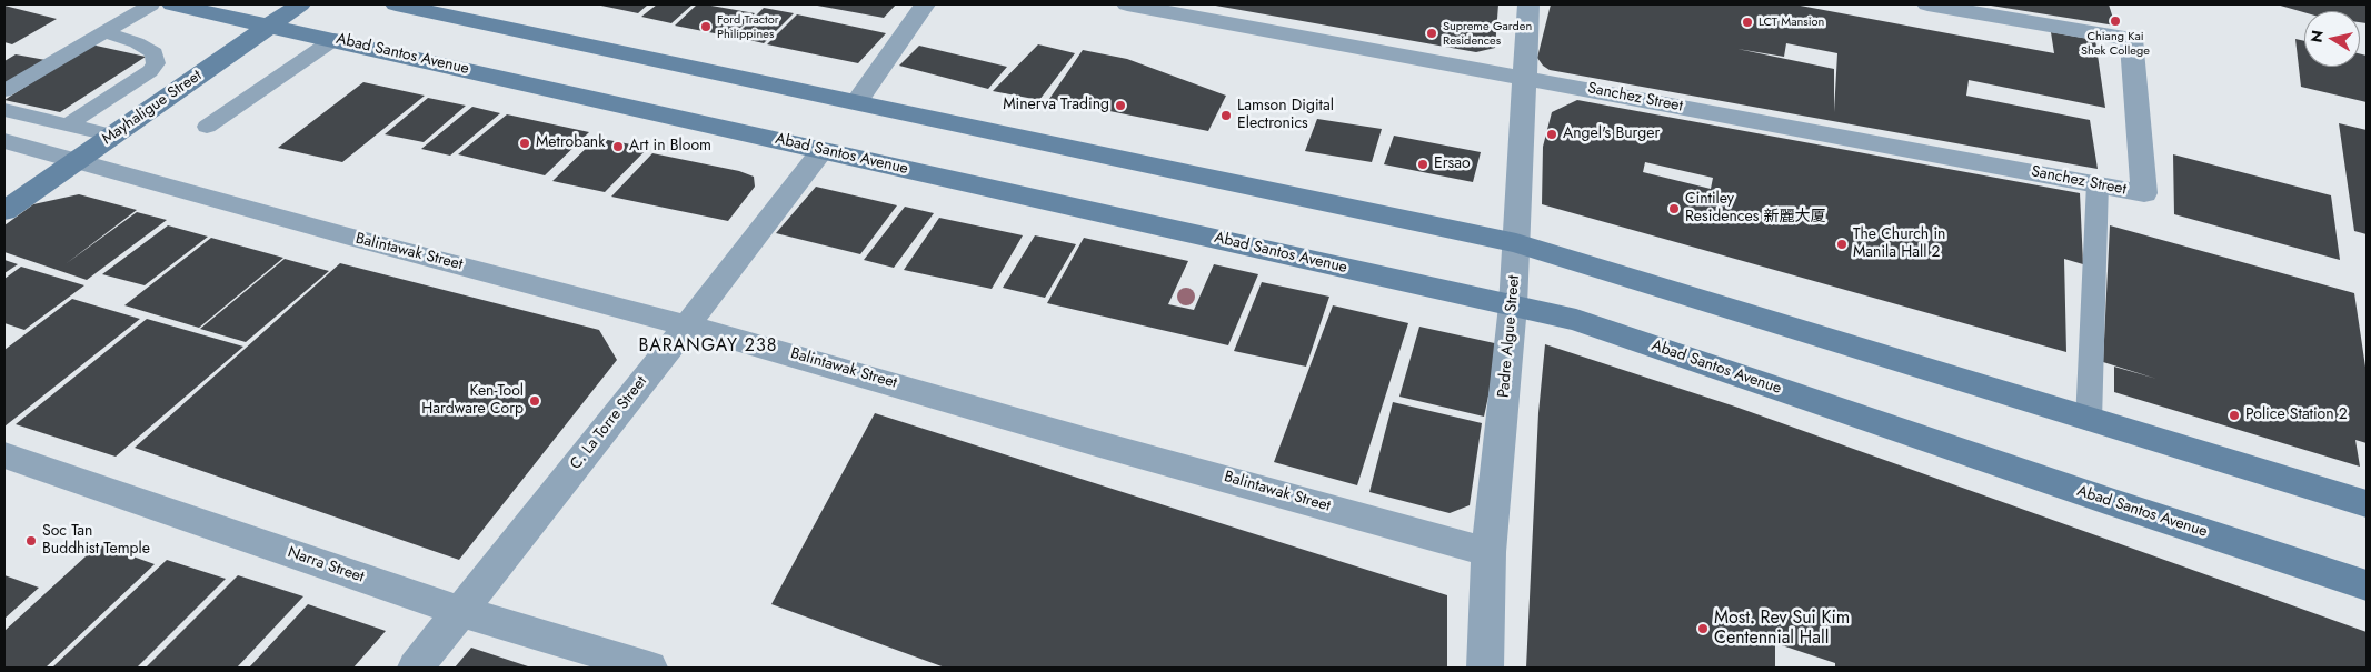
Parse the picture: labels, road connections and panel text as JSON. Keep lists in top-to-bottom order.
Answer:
{
  "streets": {
    "main road": ["Abad Santos Avenue", "Mayhaligue Street"],
    "street": [
      "Sanchez Street",
      "Balintawak Street",
      "Padre Algue Street",
      "C. La Torre Street",
      "Narra Street"
    ]
  },
  "crossings": [
    ["Abad Santos Avenue", "Mayhaligue Street"],
    ["Abad Santos Avenue", "Padre Algue Street"],
    ["Abad Santos Avenue", "C. La Torre Street"],
    ["Sanchez Street", "Padre Algue Street"],
    ["Mayhaligue Street", "Balintawak Street"],
    ["Balintawak Street", "Padre Algue Street"],
    ["Balintawak Street", "C. La Torre Street"],
    ["C. La Torre Street", "Narra Street"]
  ],
  "districts": ["BARANGAY 238"],
  "places": [
    "Chiang Kai Shek College",
    "LCT Mansion",
    "Ford Tractor Philippines",
    "Supreme Garden Residences",
    "Minerva Trading",
    "Lamson Digital Electronics",
    "Angel's Burger",
    "Metrobank",
    "Art in Bloom",
    "Ersao",
    "Cintiley Residences 新麗大厦",
    "The Church in Manila Hall 2",
    "Ken-Tool Hardware Corp",
    "Police Station 2",
    "Soc Tan Buddhist Temple",
    "Most. Rev Sui Kim Centennial Hall"
  ],
  "north": "left"
}
